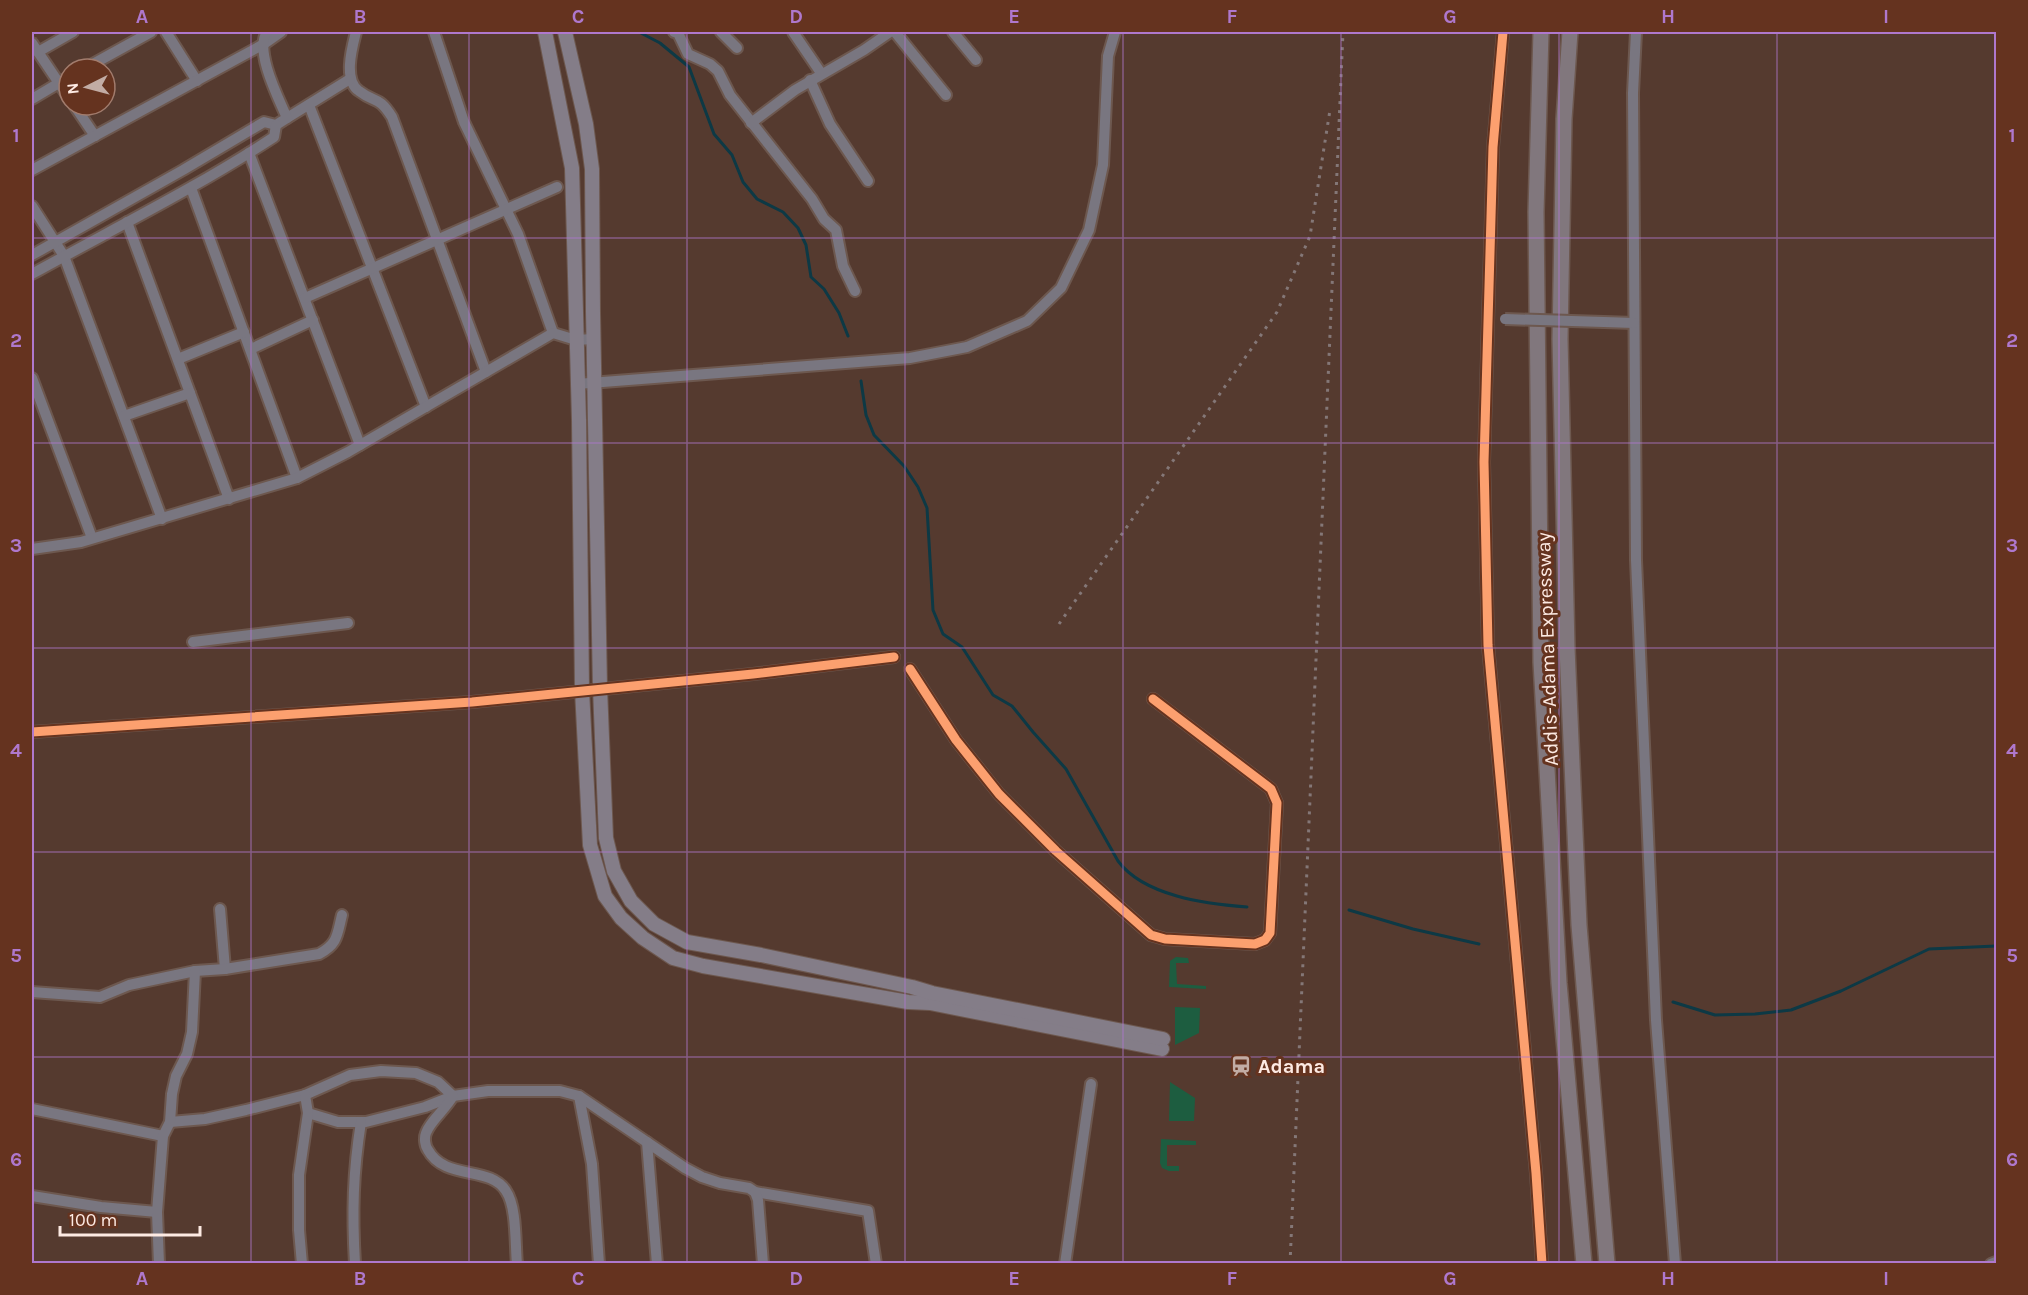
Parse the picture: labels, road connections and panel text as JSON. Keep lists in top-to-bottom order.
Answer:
{
  "streets": {
    "highway": ["Addis-Adama Expressway"]
  },
  "places": {
    "station": ["Adama"]
  },
  "scale_bar": "100 m",
  "north": "left",
  "grid": {
    "columns": [
      "A",
      "B",
      "C",
      "D",
      "E",
      "F",
      "G",
      "H",
      "I"
    ],
    "rows": [
      "1",
      "2",
      "3",
      "4",
      "5",
      "6"
    ]
  }
}
